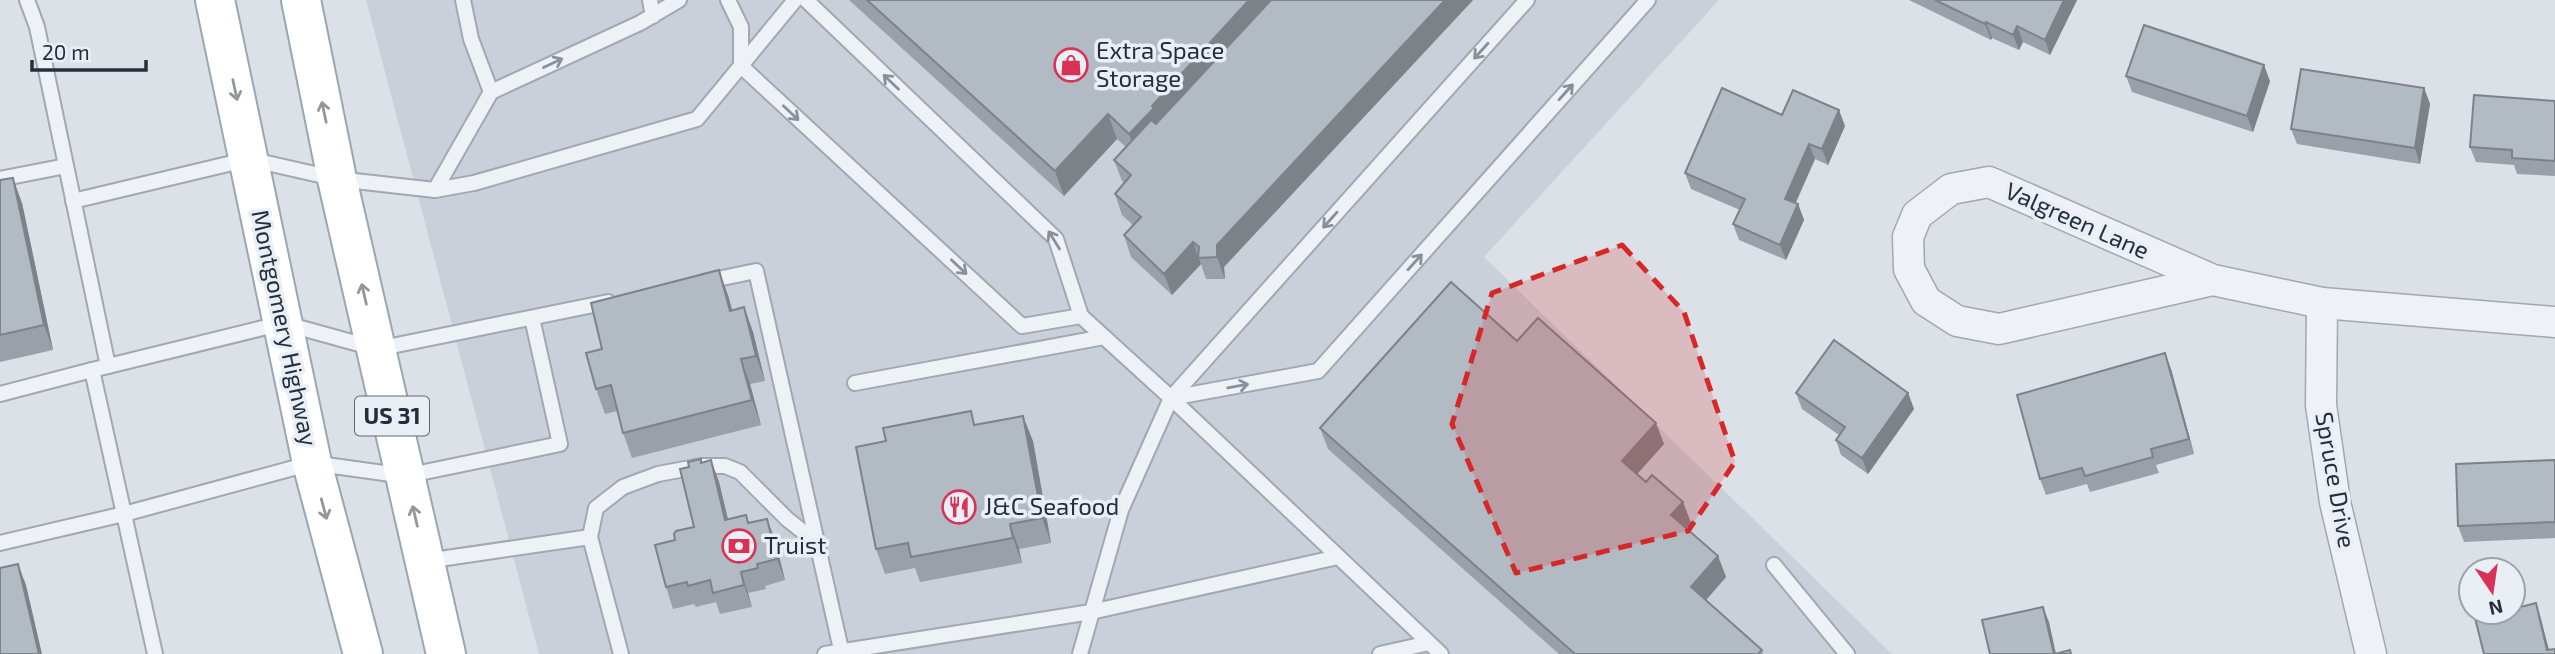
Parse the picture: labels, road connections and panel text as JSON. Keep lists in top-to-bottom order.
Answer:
{
  "streets": {
    "main road": ["Montgomery Highway", "US 31"],
    "street": ["Valgreen Lane", "Spruce Drive"]
  },
  "crossings": [
    ["Valgreen Lane", "Spruce Drive"]
  ],
  "places": {
    "shop": ["Extra Space Storage"],
    "restaurant": ["J&C Seafood"],
    "bank": ["Truist"]
  },
  "scale_bar": "20 m",
  "north": "bottom"
}
